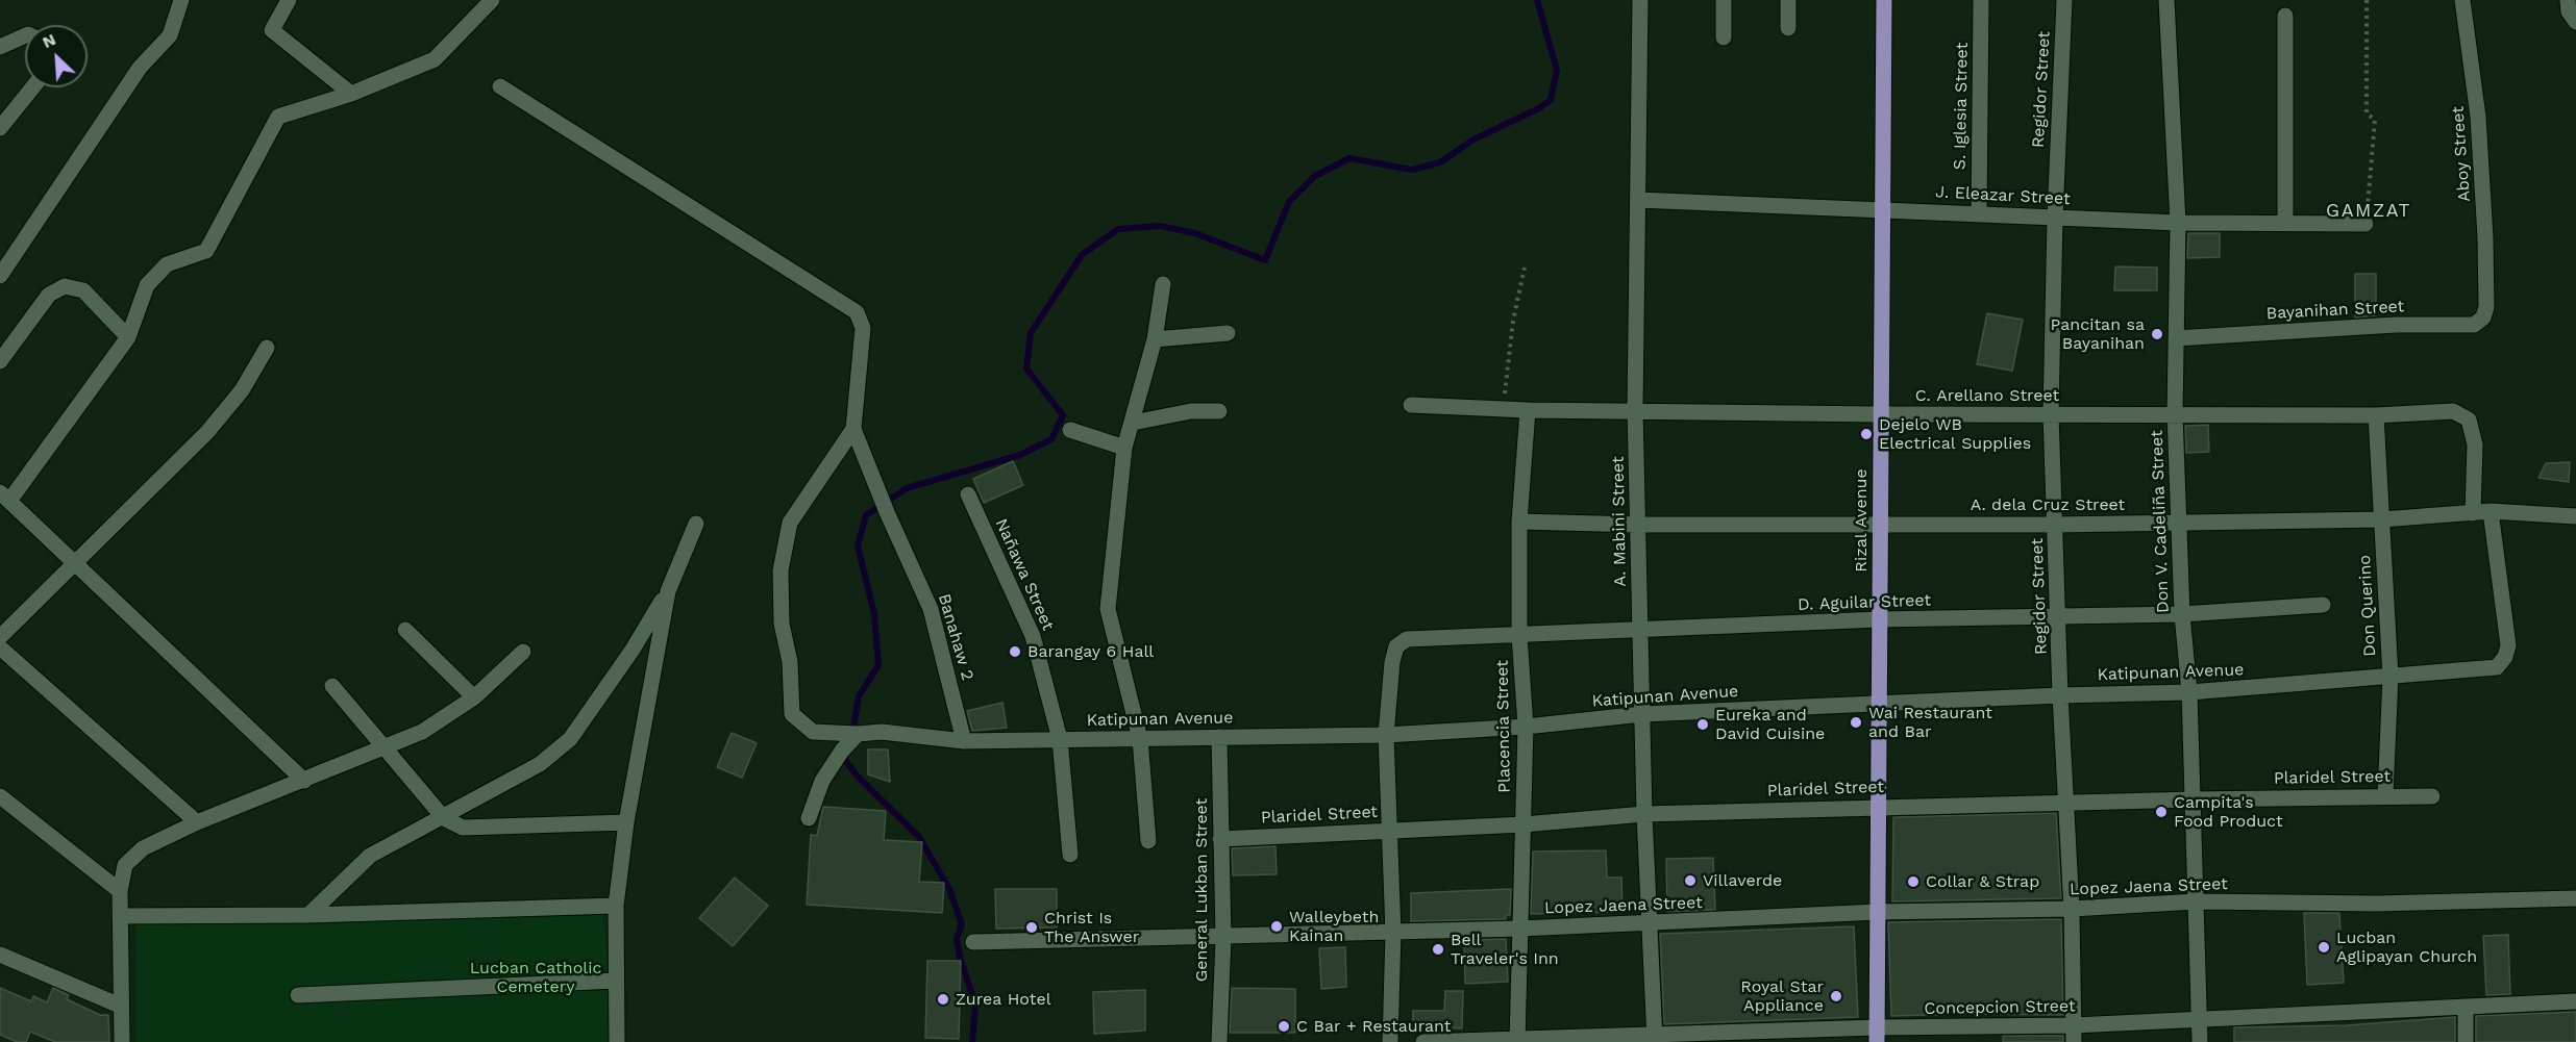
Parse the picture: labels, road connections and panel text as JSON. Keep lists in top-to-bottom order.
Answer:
{
  "streets": {
    "main road": ["Rizal Avenue"],
    "street": [
      "Regidor Street",
      "S. Iglesia Street",
      "Aboy Street",
      "J. Eleazar Street",
      "Bayanihan Street",
      "C. Arellano Street",
      "A. dela Cruz Street",
      "A. Mabini Street",
      "Don V. Cadeliña Street",
      "Nañawa Street",
      "D. Aguilar Street",
      "Don Querino",
      "Banahaw 2",
      "Katipunan Avenue",
      "Placencia Street",
      "Plaridel Street",
      "Lopez Jaena Street",
      "General Lukban Street",
      "Concepcion Street"
    ]
  },
  "crossings": [
    ["Regidor Street", "J. Eleazar Street"],
    ["Regidor Street", "C. Arellano Street"],
    ["Regidor Street", "A. dela Cruz Street"],
    ["Regidor Street", "D. Aguilar Street"],
    ["Regidor Street", "Katipunan Avenue"],
    ["Regidor Street", "Plaridel Street"],
    ["Regidor Street", "Lopez Jaena Street"],
    ["Regidor Street", "Concepcion Street"],
    ["S. Iglesia Street", "J. Eleazar Street"],
    ["Aboy Street", "Bayanihan Street"],
    ["J. Eleazar Street", "Rizal Avenue"],
    ["J. Eleazar Street", "A. Mabini Street"],
    ["J. Eleazar Street", "Don V. Cadeliña Street"],
    ["Bayanihan Street", "Don V. Cadeliña Street"],
    ["C. Arellano Street", "A. dela Cruz Street"],
    ["C. Arellano Street", "Rizal Avenue"],
    ["C. Arellano Street", "A. Mabini Street"],
    ["C. Arellano Street", "Don V. Cadeliña Street"],
    ["C. Arellano Street", "Don Querino"],
    ["C. Arellano Street", "Placencia Street"],
    ["A. dela Cruz Street", "Rizal Avenue"],
    ["A. dela Cruz Street", "A. Mabini Street"],
    ["A. dela Cruz Street", "Don V. Cadeliña Street"],
    ["A. dela Cruz Street", "Don Querino"],
    ["A. dela Cruz Street", "Katipunan Avenue"],
    ["A. dela Cruz Street", "Placencia Street"],
    ["Rizal Avenue", "D. Aguilar Street"],
    ["Rizal Avenue", "Katipunan Avenue"],
    ["Rizal Avenue", "Plaridel Street"],
    ["Rizal Avenue", "Lopez Jaena Street"],
    ["Rizal Avenue", "Concepcion Street"],
    ["A. Mabini Street", "D. Aguilar Street"],
    ["A. Mabini Street", "Katipunan Avenue"],
    ["A. Mabini Street", "Plaridel Street"],
    ["A. Mabini Street", "Lopez Jaena Street"],
    ["A. Mabini Street", "Concepcion Street"],
    ["Don V. Cadeliña Street", "D. Aguilar Street"],
    ["Don V. Cadeliña Street", "Katipunan Avenue"],
    ["Don V. Cadeliña Street", "Plaridel Street"],
    ["Don V. Cadeliña Street", "Lopez Jaena Street"],
    ["Don V. Cadeliña Street", "Concepcion Street"],
    ["Nañawa Street", "Katipunan Avenue"],
    ["D. Aguilar Street", "Katipunan Avenue"],
    ["D. Aguilar Street", "Placencia Street"],
    ["Don Querino", "Katipunan Avenue"],
    ["Don Querino", "Plaridel Street"],
    ["Banahaw 2", "Katipunan Avenue"],
    ["Katipunan Avenue", "Placencia Street"],
    ["Katipunan Avenue", "General Lukban Street"],
    ["Placencia Street", "Plaridel Street"],
    ["Placencia Street", "Lopez Jaena Street"],
    ["Placencia Street", "Concepcion Street"],
    ["Plaridel Street", "General Lukban Street"],
    ["Lopez Jaena Street", "General Lukban Street"]
  ],
  "districts": ["GAMZAT"],
  "parks": ["Lucban Catholic Cemetery"],
  "places": [
    "Pancitan sa Bayanihan",
    "Dejelo WB Electrical Supplies",
    "Barangay 6 Hall",
    "Wai Restaurant and Bar",
    "Eureka and David Cuisine",
    "Campita's Food Product",
    "Villaverde",
    "Collar & Strap",
    "Walleybeth Kainan",
    "Christ Is The Answer",
    "Lucban Aglipayan Church",
    "Bell Traveler's Inn",
    "Royal Star Appliance",
    "Zurea Hotel",
    "C Bar + Restaurant"
  ],
  "north": "top left"
}
